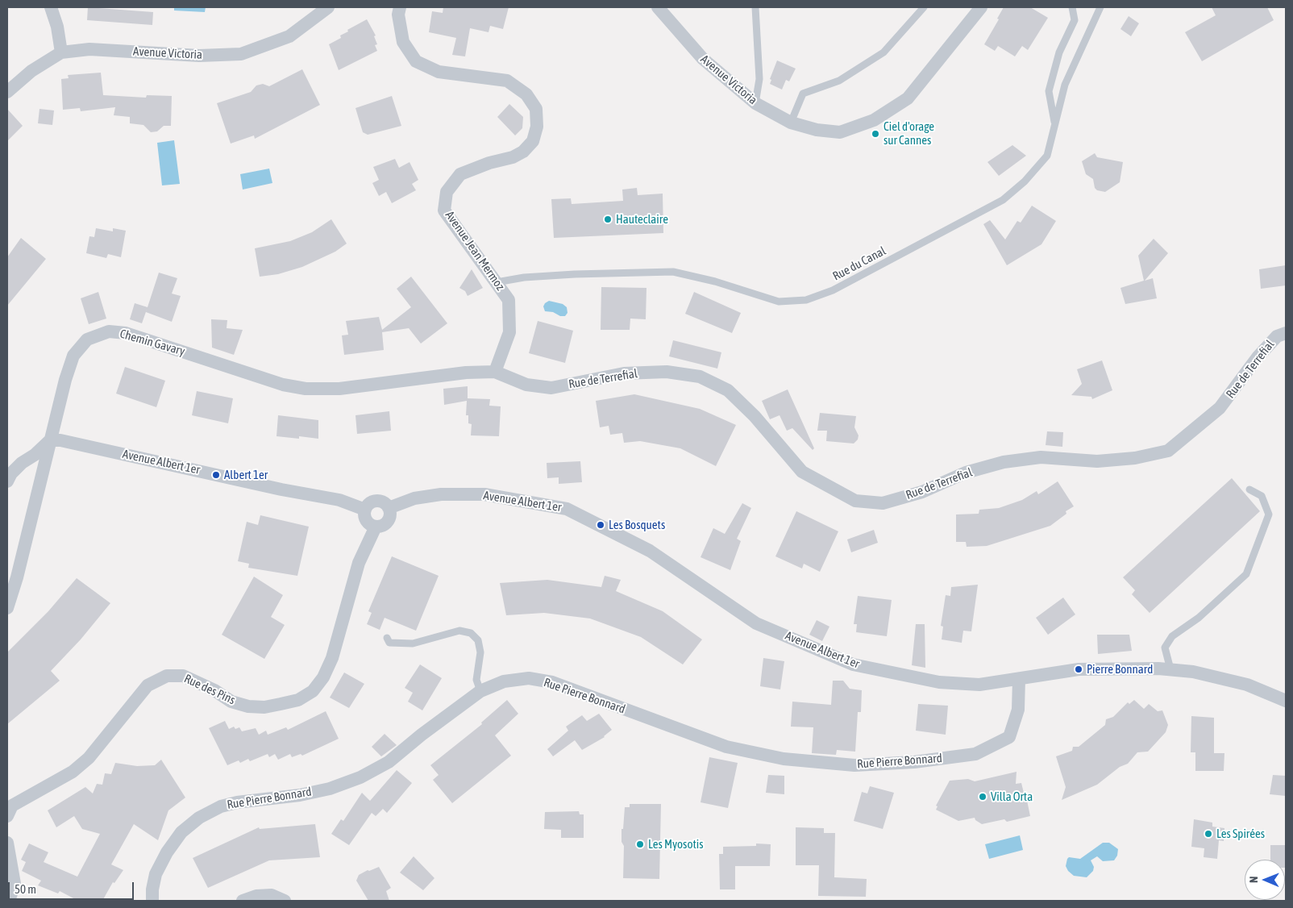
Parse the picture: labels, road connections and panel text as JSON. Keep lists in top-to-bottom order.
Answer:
{
  "streets": {
    "street": [
      "Avenue Victoria",
      "Avenue Jean Mermoz",
      "Chemin Gavary",
      "Rue de Terrefial",
      "Avenue Albert 1er",
      "Rue des Pins",
      "Rue Pierre Bonnard"
    ],
    "lane": ["Rue du Canal"]
  },
  "crossings": [
    ["Avenue Jean Mermoz", "Rue du Canal"],
    ["Avenue Jean Mermoz", "Chemin Gavary"],
    ["Avenue Jean Mermoz", "Rue de Terrefial"],
    ["Chemin Gavary", "Rue de Terrefial"],
    ["Chemin Gavary", "Avenue Albert 1er"],
    ["Avenue Albert 1er", "Rue des Pins"],
    ["Avenue Albert 1er", "Rue Pierre Bonnard"]
  ],
  "places": [
    "Ciel d'orage sur Cannes",
    "Hauteclaire",
    "Albert 1er",
    "Les Bosquets",
    "Pierre Bonnard",
    "Villa Orta",
    "Les Spirées",
    "Les Myosotis"
  ],
  "scale_bar": "50 m",
  "north": "left"
}
